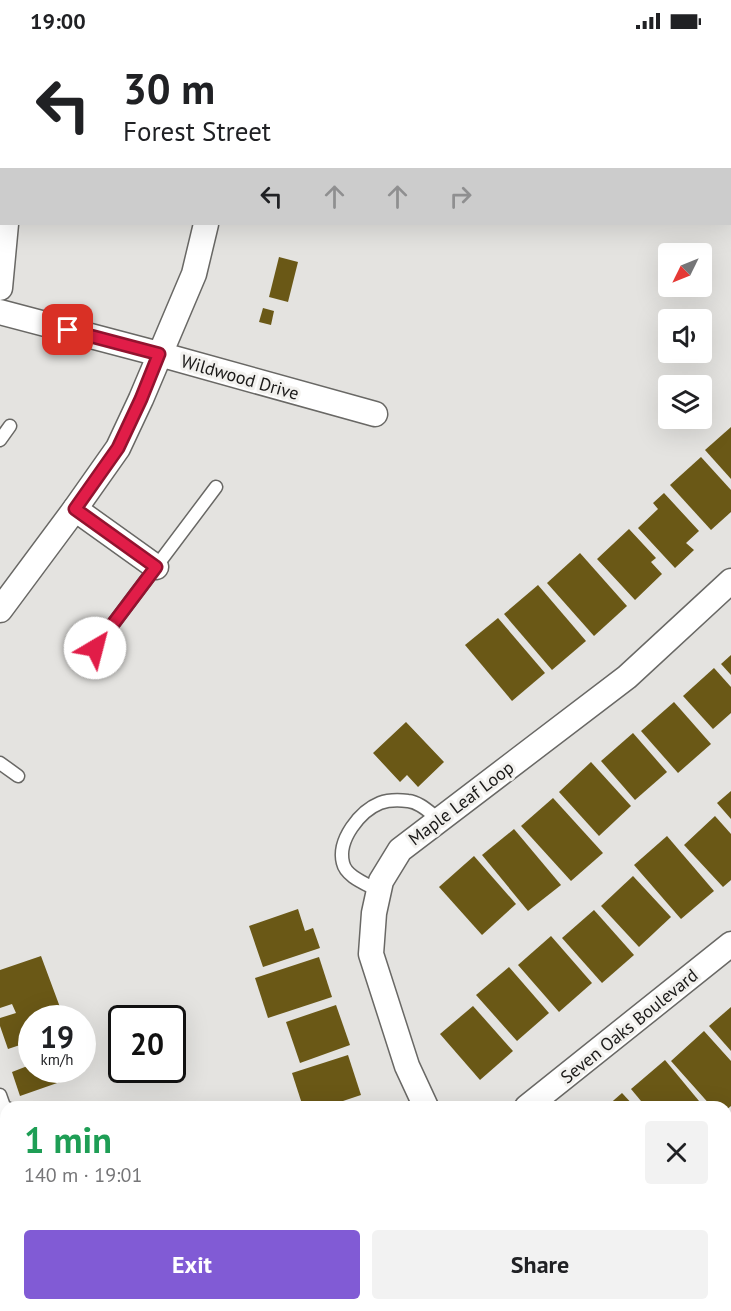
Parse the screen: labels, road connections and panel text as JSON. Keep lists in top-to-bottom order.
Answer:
{
  "streets": {
    "street": ["Wildwood Drive", "Maple Leaf Loop", "Seven Oaks Boulevard"]
  },
  "north": "bottom left",
  "page": {
    "status": "19:00",
    "turn": ["30 m", "Forest Street"],
    "speed": "19 km/h",
    "limit": "20",
    "heading": ["1 min", "140 m · 19:01"],
    "buttons": ["Exit", "Share"]
  }
}
